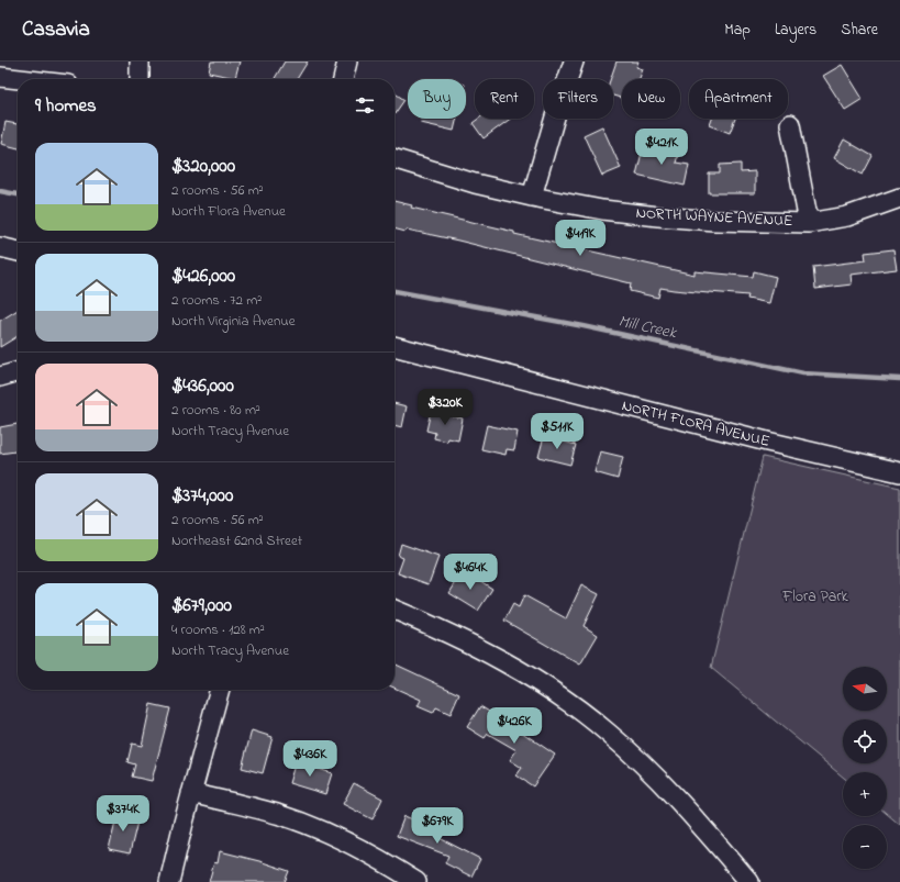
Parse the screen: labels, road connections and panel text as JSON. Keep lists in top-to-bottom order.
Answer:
{
  "streets": {
    "street": ["NORTH WAYNE AVENUE", "NORTH FLORA AVENUE"]
  },
  "water": ["Mill Creek"],
  "parks": ["Flora Park"],
  "north": "left",
  "page": {
    "header": "Casavia",
    "nav": ["Map", "Layers", "Share"],
    "chip": [
      "Buy",
      "Rent",
      "Filters",
      "New",
      "Apartment"
    ],
    "heading": "9 homes",
    "price": [
      "$421K",
      "$419K",
      "$320K",
      "$511K",
      "$464K",
      "$426K",
      "$436K",
      "$374K",
      "$679K"
    ],
    "list": [
      {
        "name": "$320,000",
        "note": "2 rooms · 56 m² · North Flora Avenue"
      },
      {
        "name": "$426,000",
        "note": "2 rooms · 72 m² · North Virginia Avenue"
      },
      {
        "name": "$436,000",
        "note": "2 rooms · 80 m² · North Tracy Avenue"
      },
      {
        "name": "$374,000",
        "note": "2 rooms · 56 m² · Northeast 62nd Street"
      },
      {
        "name": "$679,000",
        "note": "4 rooms · 128 m² · North Tracy Avenue"
      }
    ],
    "map_buttons": ["+", "−"]
  }
}
